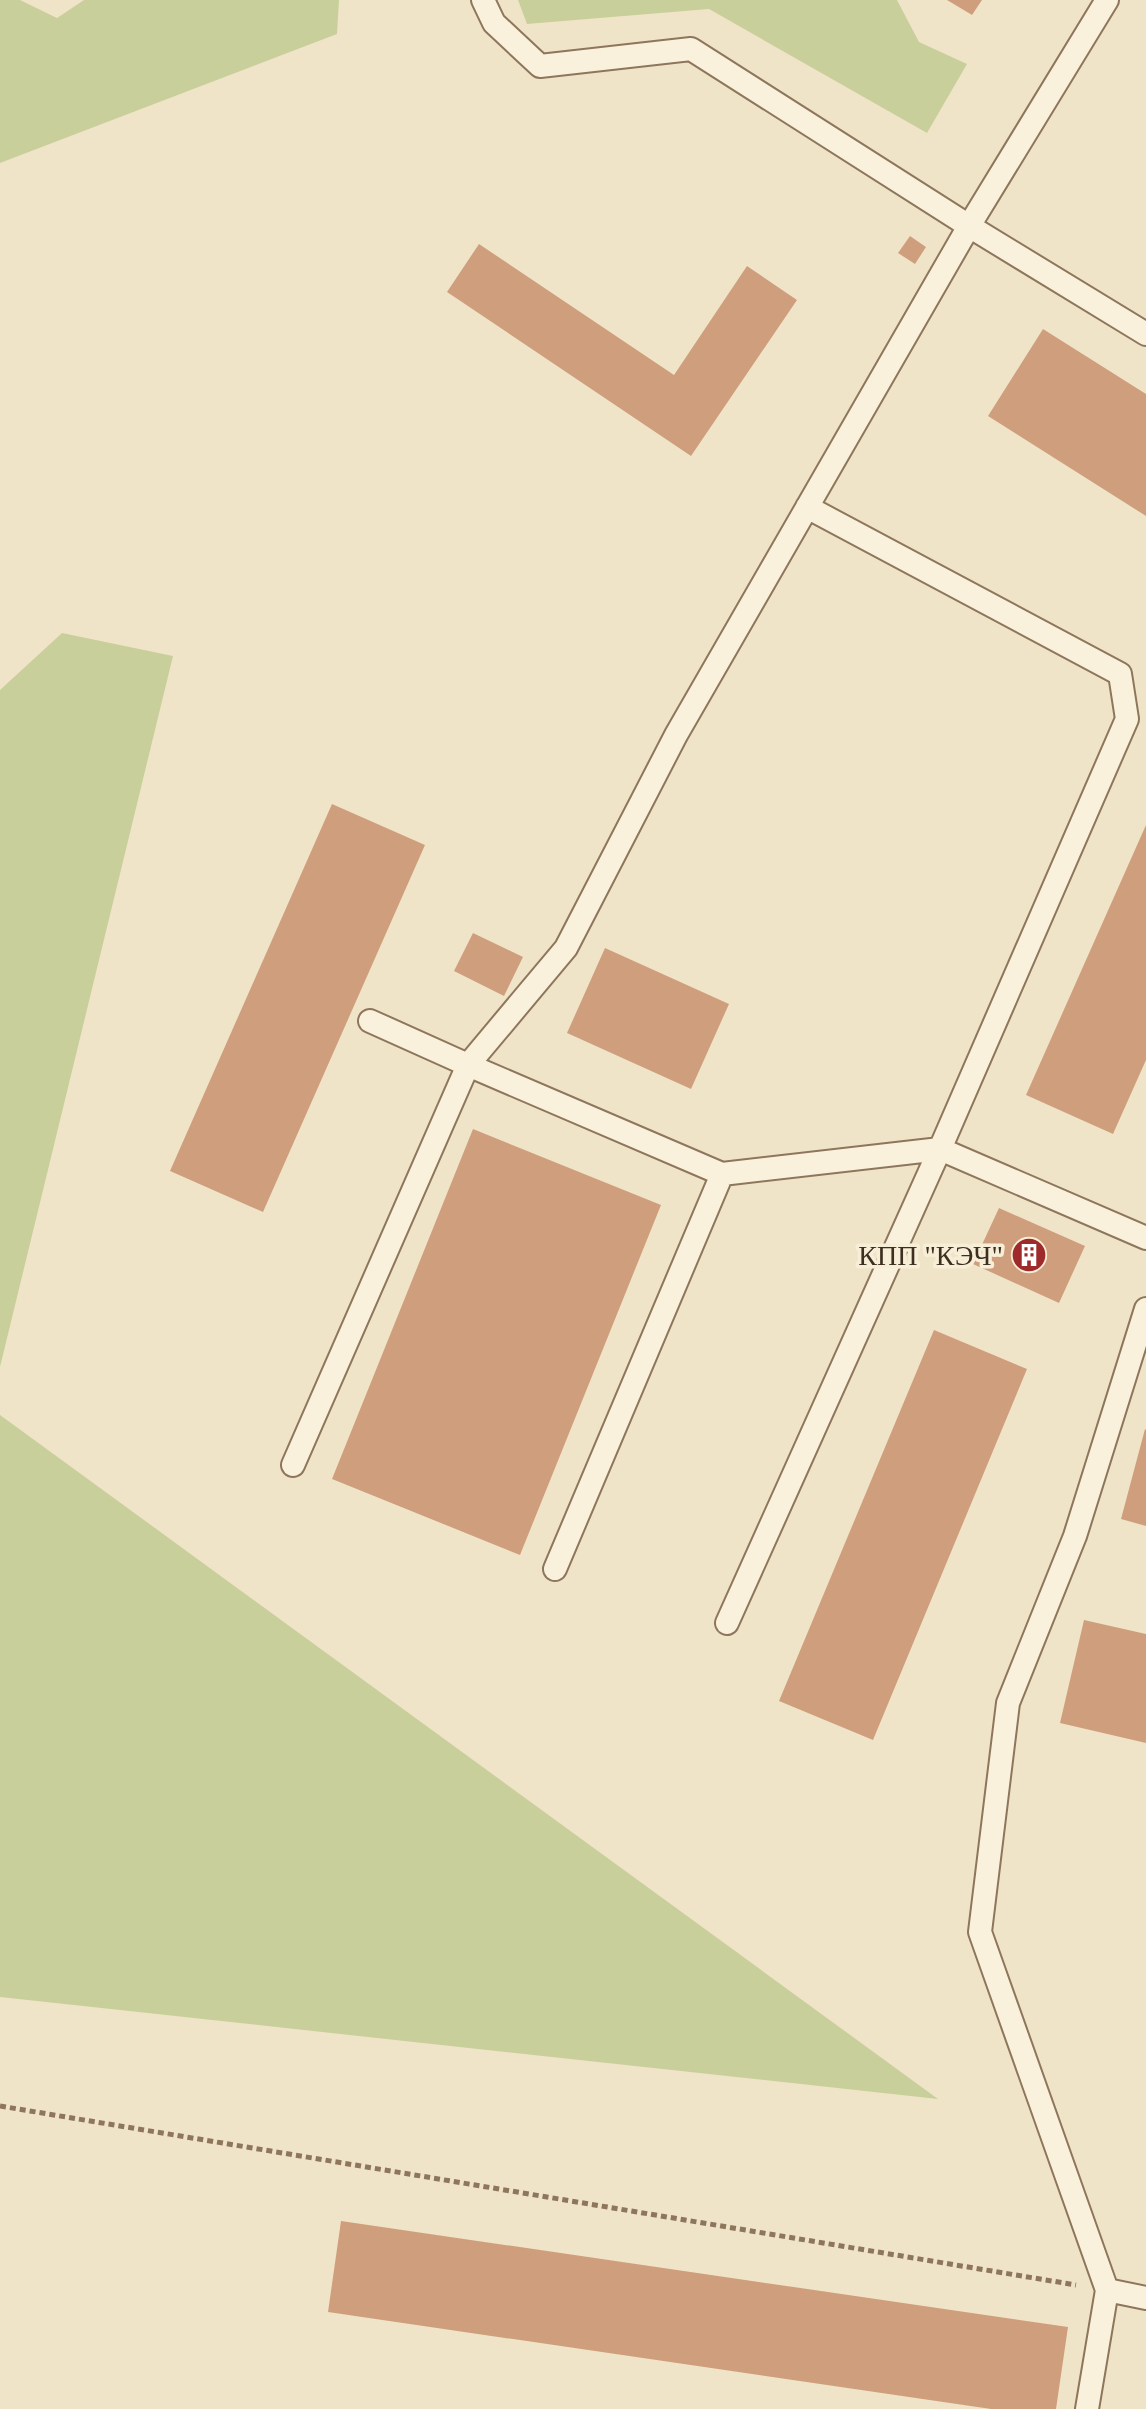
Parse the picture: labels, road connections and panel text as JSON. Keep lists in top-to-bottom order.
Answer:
{
  "places": {
    "building": ["КПП \"КЭЧ\""]
  }
}
